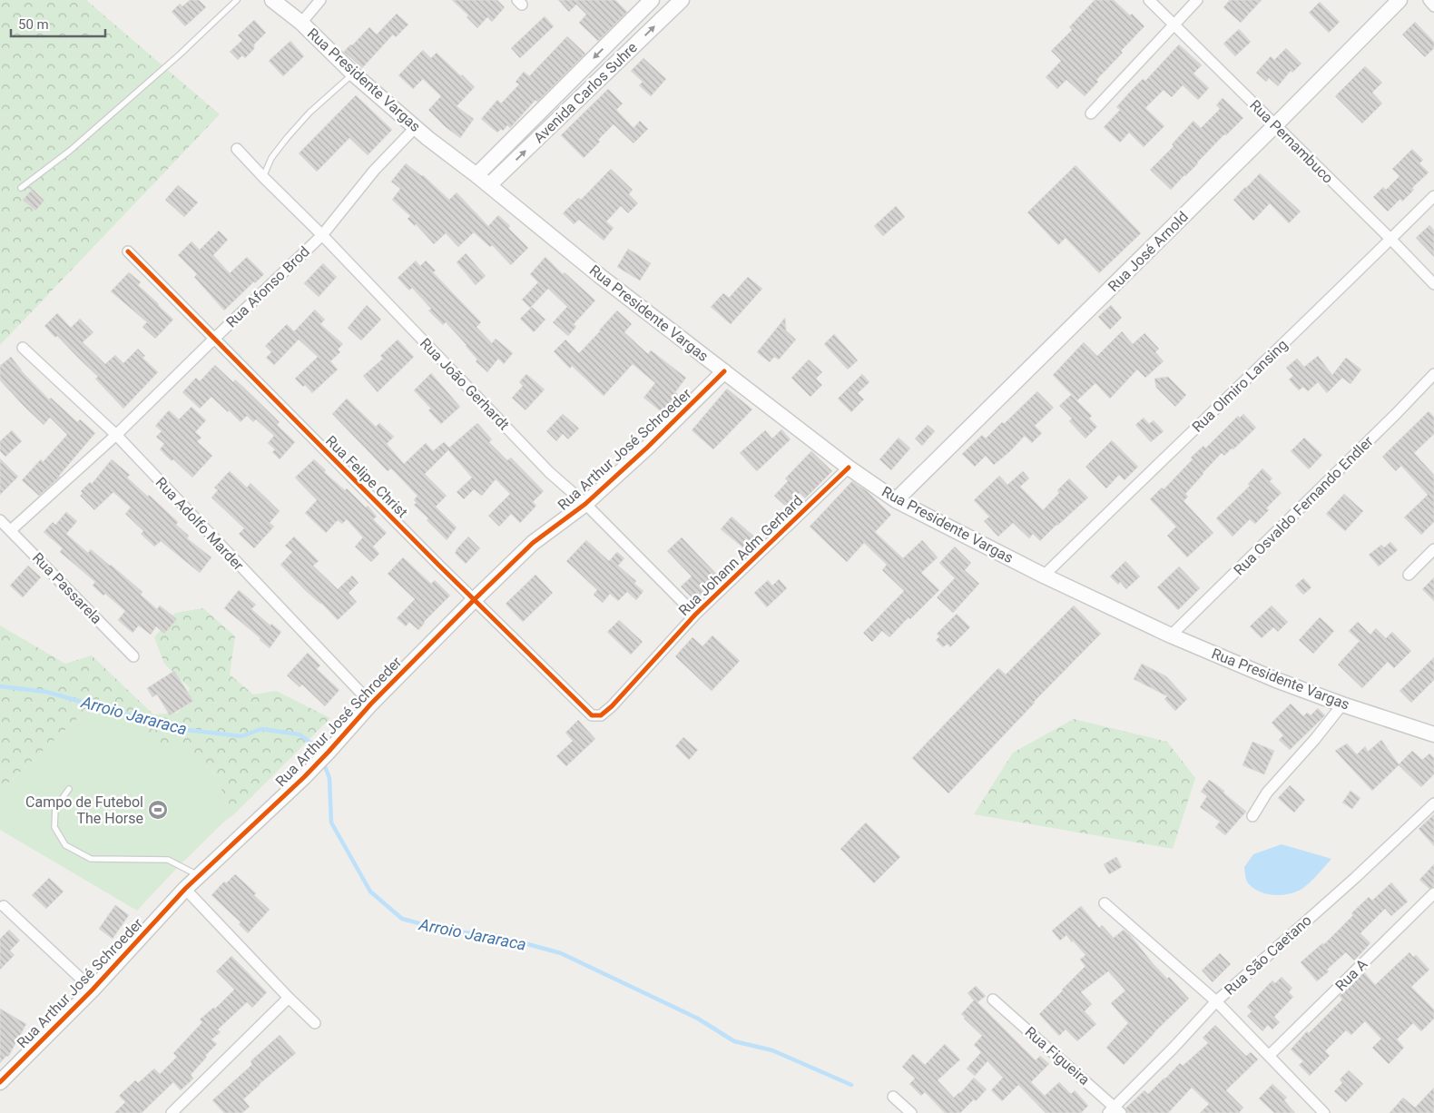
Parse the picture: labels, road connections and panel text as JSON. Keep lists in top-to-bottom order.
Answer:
{
  "streets": {
    "street": [
      "Rua Presidente Vargas",
      "Avenida Carlos Suhre",
      "Rua Pernambuco",
      "Rua José Arnold",
      "Rua Afonso Brod",
      "Rua João Gerhardt",
      "Rua Olmiro Lansing",
      "Rua Arthur José Schroeder",
      "Rua Felipe Christ",
      "Rua Osvaldo Fernando Endler",
      "Rua Adolfo Marder",
      "Rua Johann Adm Gerhard",
      "Rua Passarela",
      "Rua São Caetano",
      "Rua A",
      "Rua Figueira"
    ]
  },
  "crossings": [
    ["Rua Presidente Vargas", "Avenida Carlos Suhre"],
    ["Rua Presidente Vargas", "Rua José Arnold"],
    ["Rua Presidente Vargas", "Rua Afonso Brod"],
    ["Rua Presidente Vargas", "Rua Olmiro Lansing"],
    ["Rua Presidente Vargas", "Rua Arthur José Schroeder"],
    ["Rua Presidente Vargas", "Rua Osvaldo Fernando Endler"],
    ["Rua Presidente Vargas", "Rua Johann Adm Gerhard"],
    ["Rua Pernambuco", "Rua José Arnold"],
    ["Rua Pernambuco", "Rua Olmiro Lansing"],
    ["Rua Afonso Brod", "Rua João Gerhardt"],
    ["Rua Afonso Brod", "Rua Felipe Christ"],
    ["Rua Afonso Brod", "Rua Adolfo Marder"],
    ["Rua Afonso Brod", "Rua Passarela"],
    ["Rua João Gerhardt", "Rua Arthur José Schroeder"],
    ["Rua João Gerhardt", "Rua Johann Adm Gerhard"],
    ["Rua Arthur José Schroeder", "Rua Felipe Christ"],
    ["Rua Arthur José Schroeder", "Rua Adolfo Marder"],
    ["Rua Felipe Christ", "Rua Johann Adm Gerhard"],
    ["Rua São Caetano", "Rua Figueira"]
  ],
  "water": ["Arroio Jararaca"],
  "places": {
    "sports": ["Campo de Futebol The Horse"]
  },
  "scale_bar": "50 m"
}
